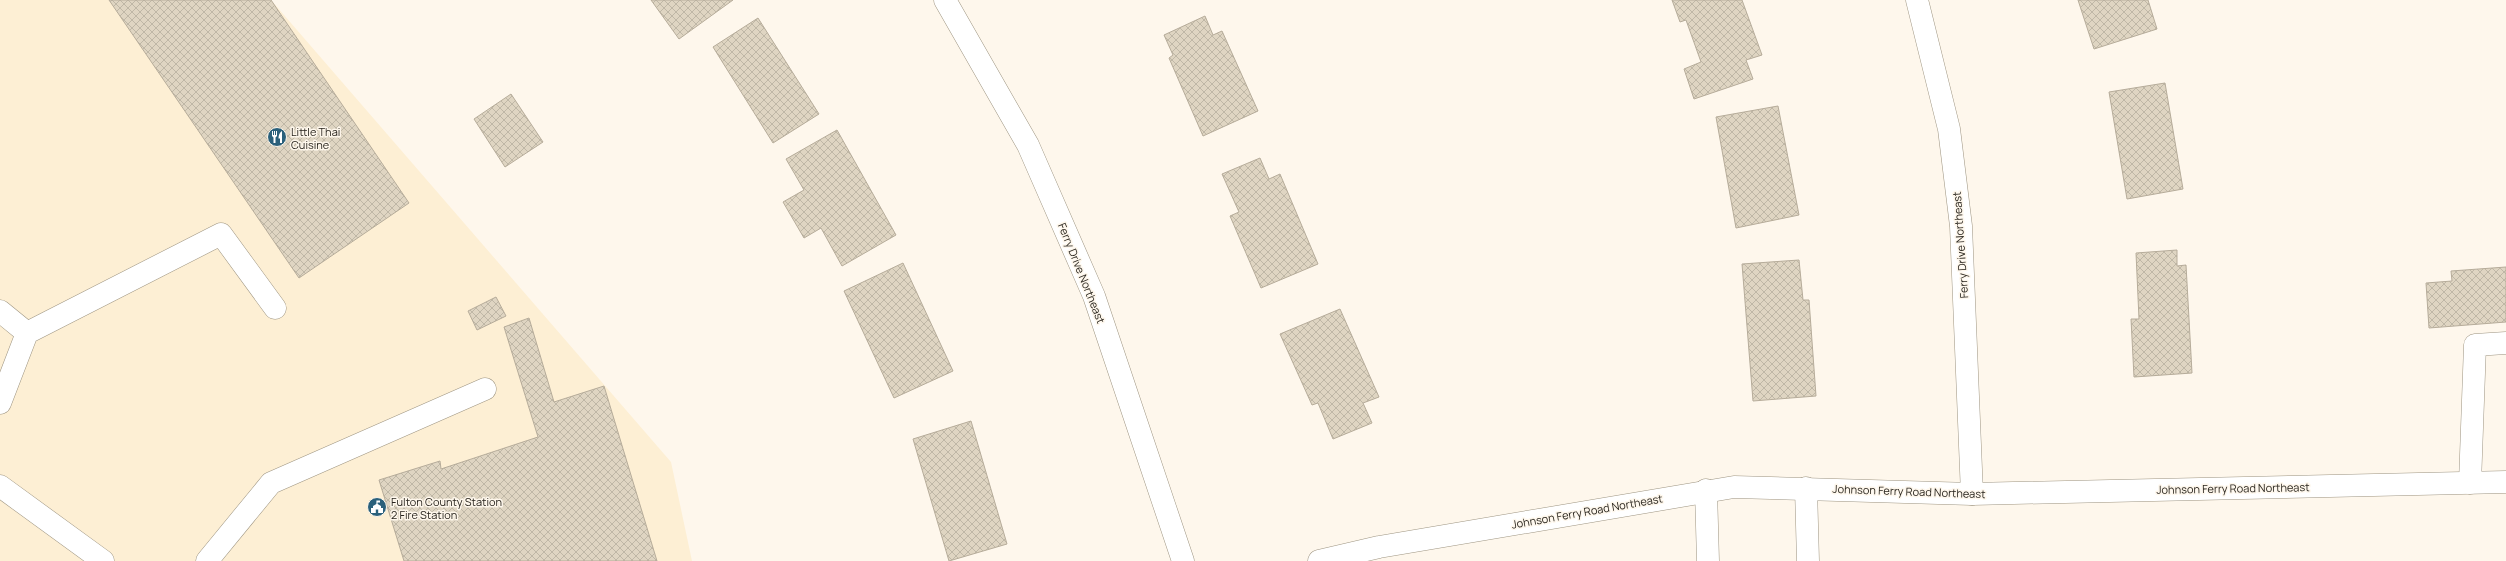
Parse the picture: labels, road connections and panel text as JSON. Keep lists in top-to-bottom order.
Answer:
{
  "streets": {
    "street": ["Ferry Drive Northeast", "Johnson Ferry Road Northeast"]
  },
  "crossings": [
    ["Ferry Drive Northeast", "Johnson Ferry Road Northeast"]
  ],
  "places": {
    "restaurant": ["Little Thai Cuisine"],
    "public building": ["Fulton County Station 2 Fire Station"]
  }
}
